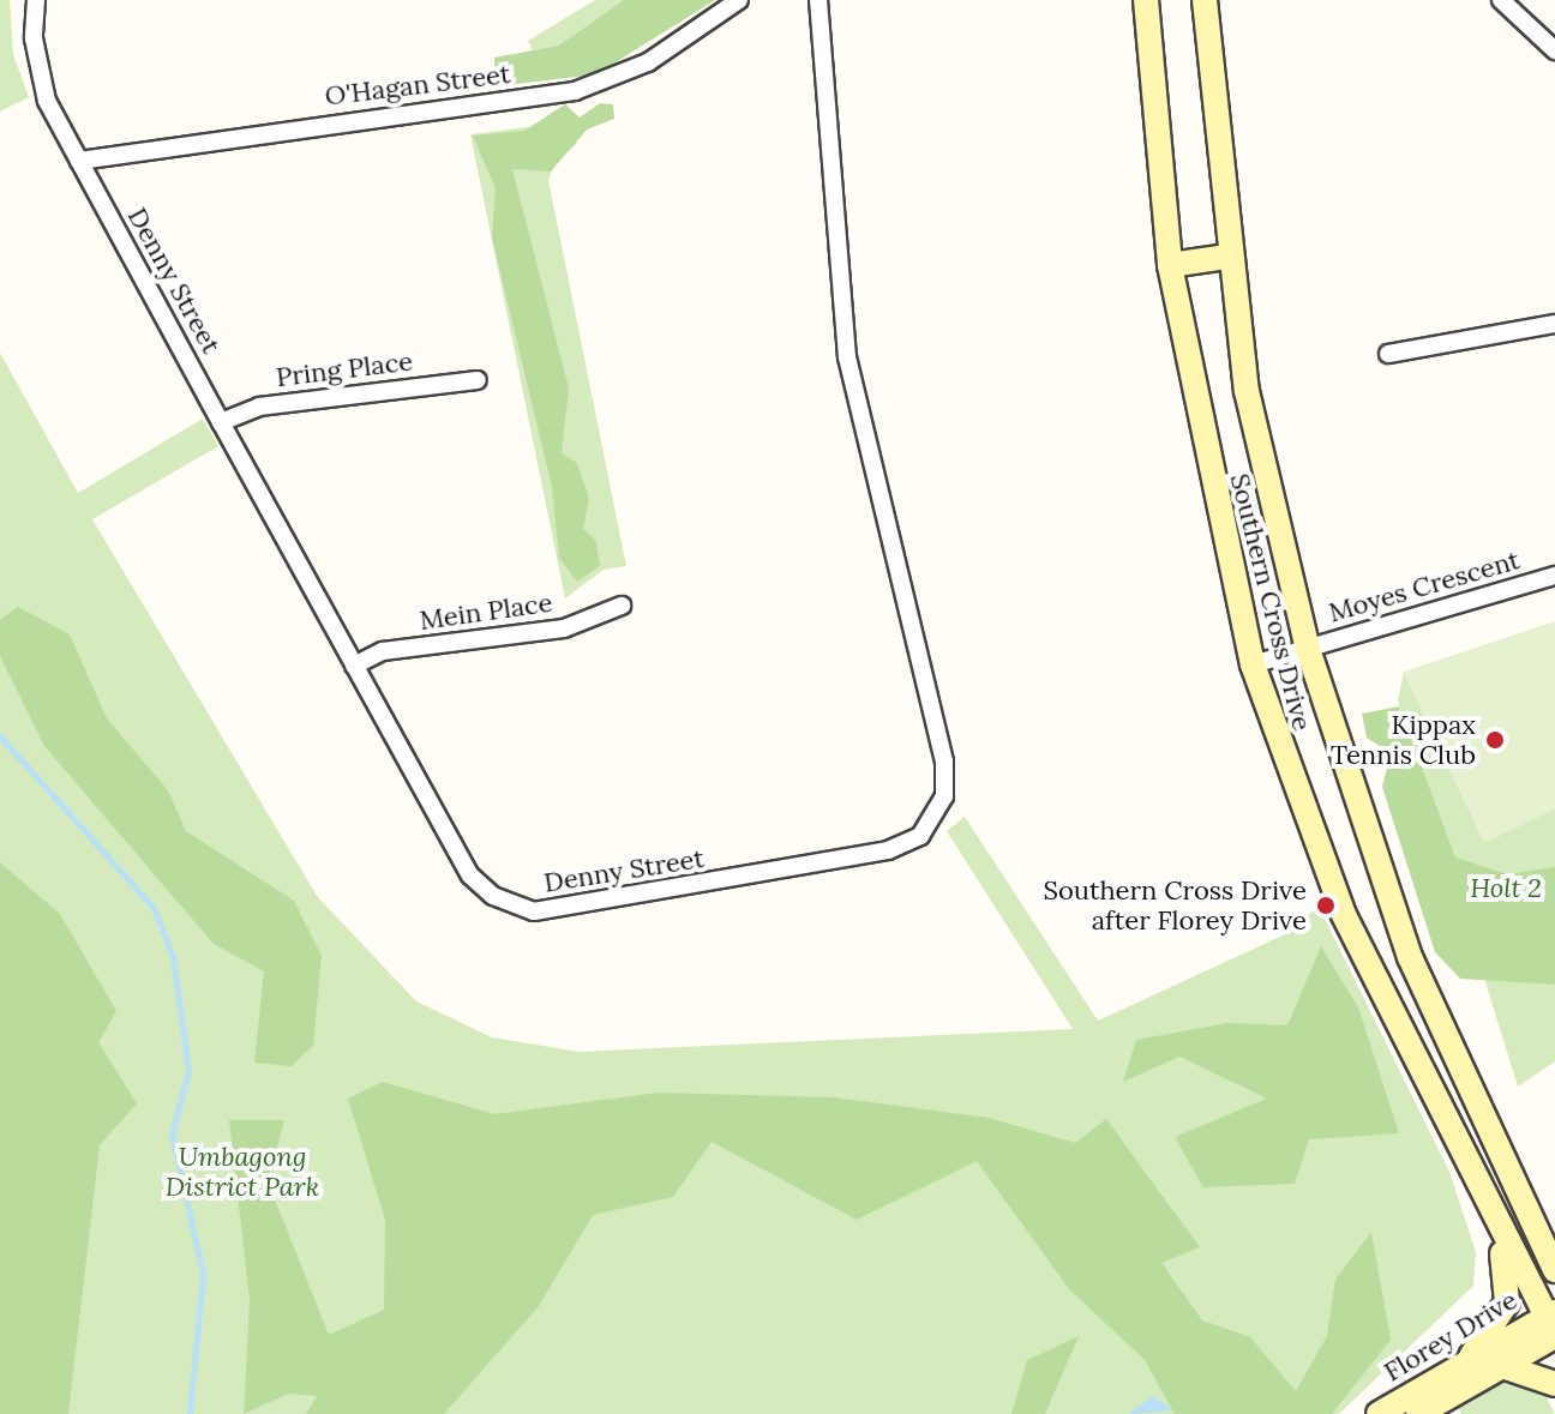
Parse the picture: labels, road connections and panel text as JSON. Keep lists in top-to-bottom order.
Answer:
{
  "streets": {
    "main road": ["Southern Cross Drive", "Florey Drive"],
    "street": [
      "O'Hagan Street",
      "Denny Street",
      "Pring Place",
      "Moyes Crescent",
      "Mein Place"
    ]
  },
  "crossings": [
    ["O'Hagan Street", "Denny Street"],
    ["Denny Street", "Pring Place"],
    ["Denny Street", "Mein Place"],
    ["Moyes Crescent", "Southern Cross Drive"],
    ["Southern Cross Drive", "Florey Drive"]
  ],
  "parks": ["Holt 2", "Umbagong District Park"],
  "places": ["Kippax Tennis Club", "Southern Cross Drive after Florey Drive"]
}
